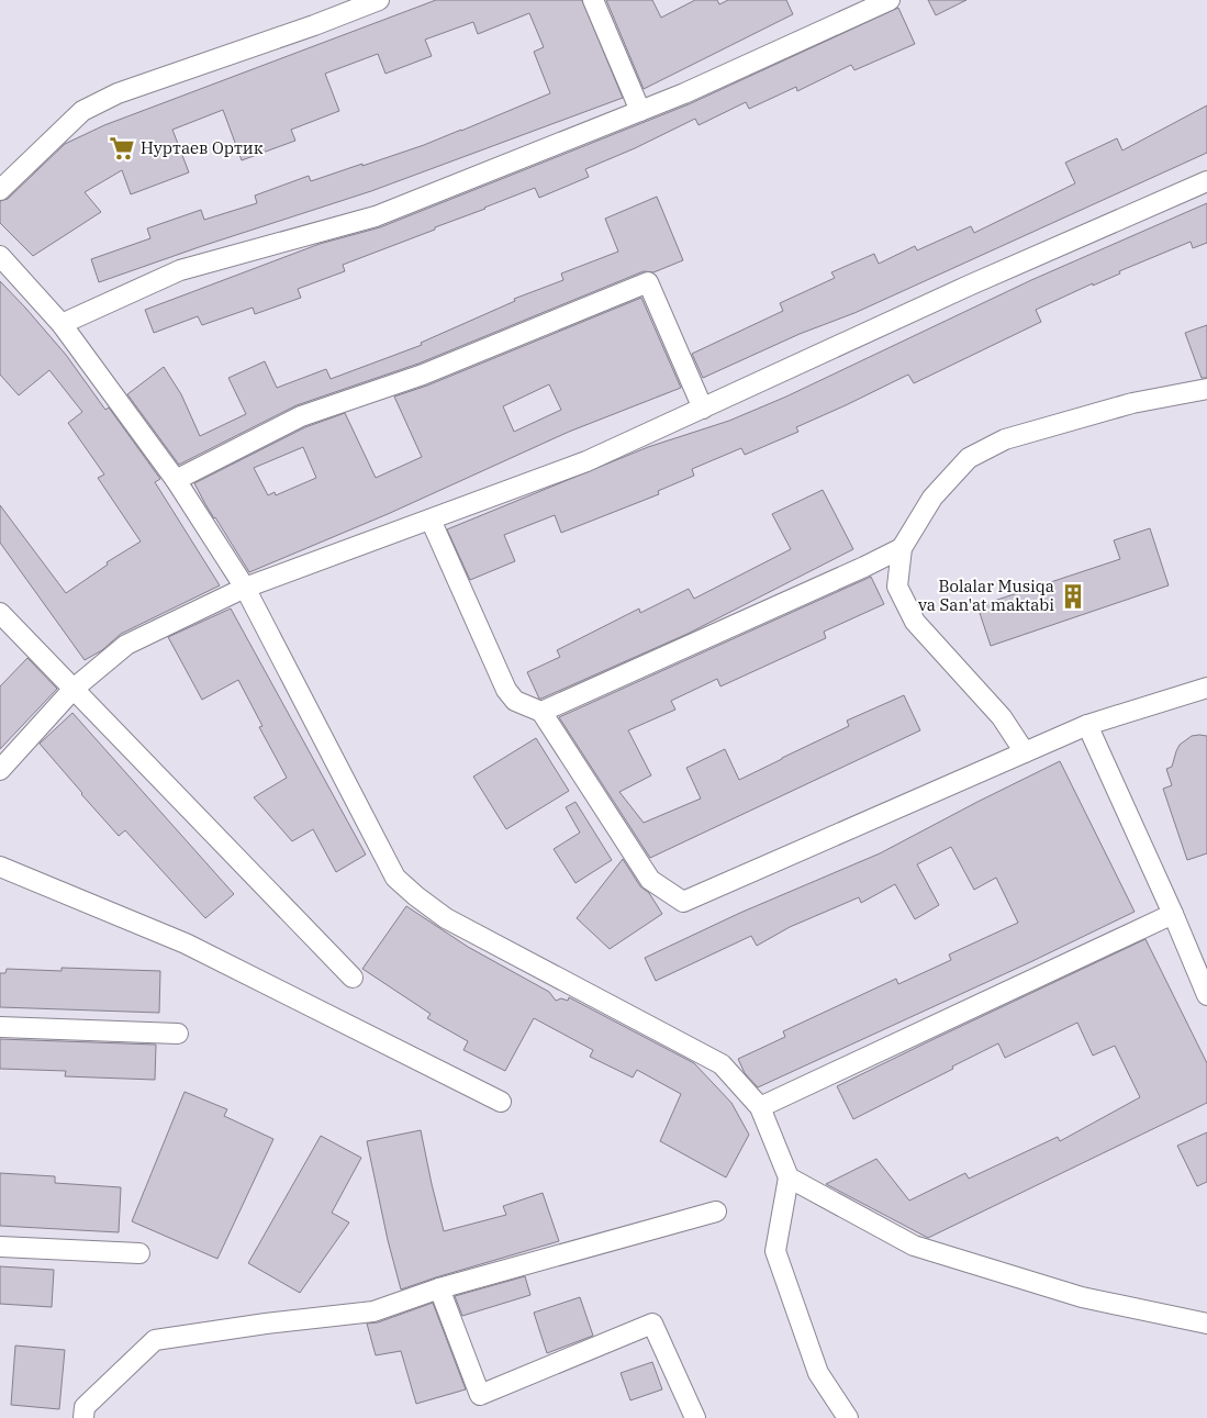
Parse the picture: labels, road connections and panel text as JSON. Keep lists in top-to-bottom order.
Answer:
{
  "places": {
    "supermarket": ["Нуртаев Ортик"],
    "building": ["Bolalar Musiqa va San'at maktabi"]
  }
}
